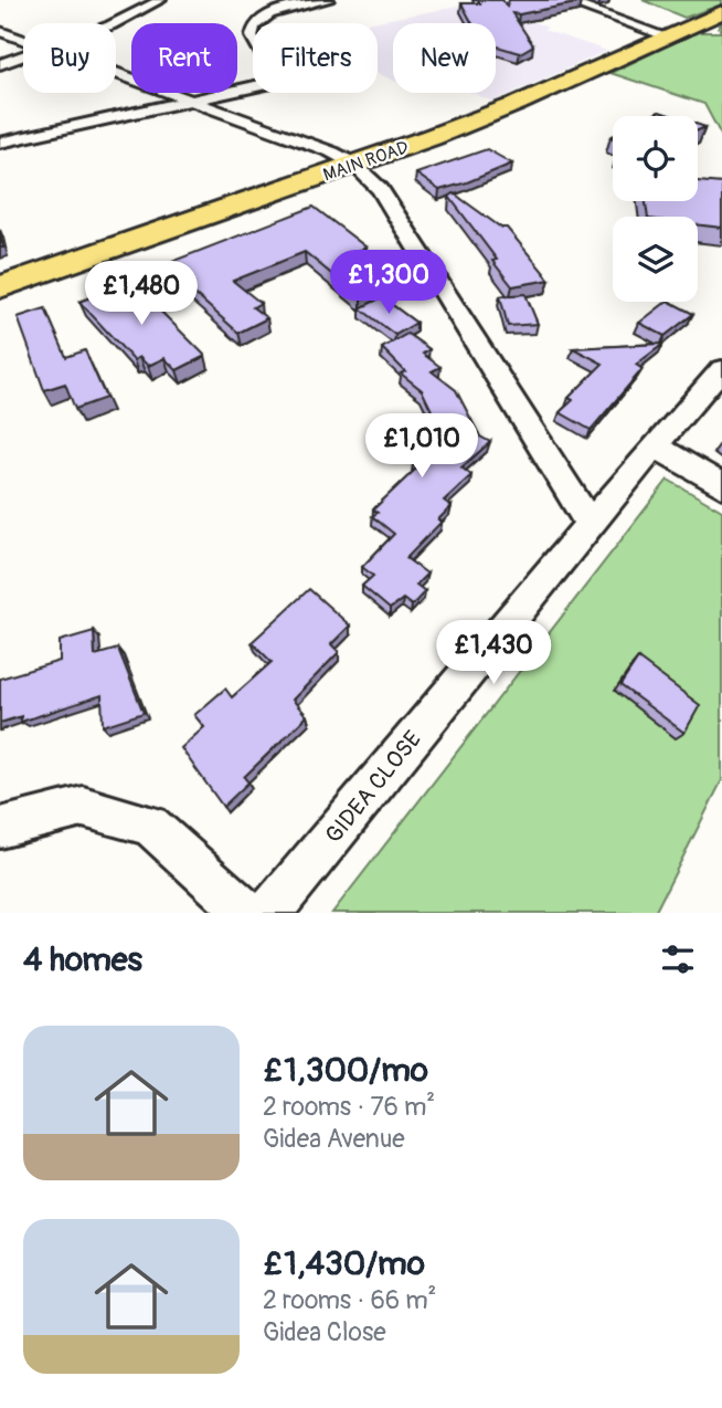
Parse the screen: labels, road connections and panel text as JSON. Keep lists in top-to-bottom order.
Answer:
{
  "streets": {
    "main road": ["MAIN ROAD"],
    "street": ["GIDEA CLOSE"]
  },
  "page": {
    "chip": [
      "Buy",
      "Rent",
      "Filters",
      "New"
    ],
    "price": [
      "£1,300",
      "£1,480",
      "£1,010",
      "£1,430"
    ],
    "heading": "4 homes",
    "list": [
      {
        "name": "£1,300/mo",
        "note": "2 rooms · 76 m² · Gidea Avenue"
      },
      {
        "name": "£1,430/mo",
        "note": "2 rooms · 66 m² · Gidea Close"
      }
    ]
  }
}
